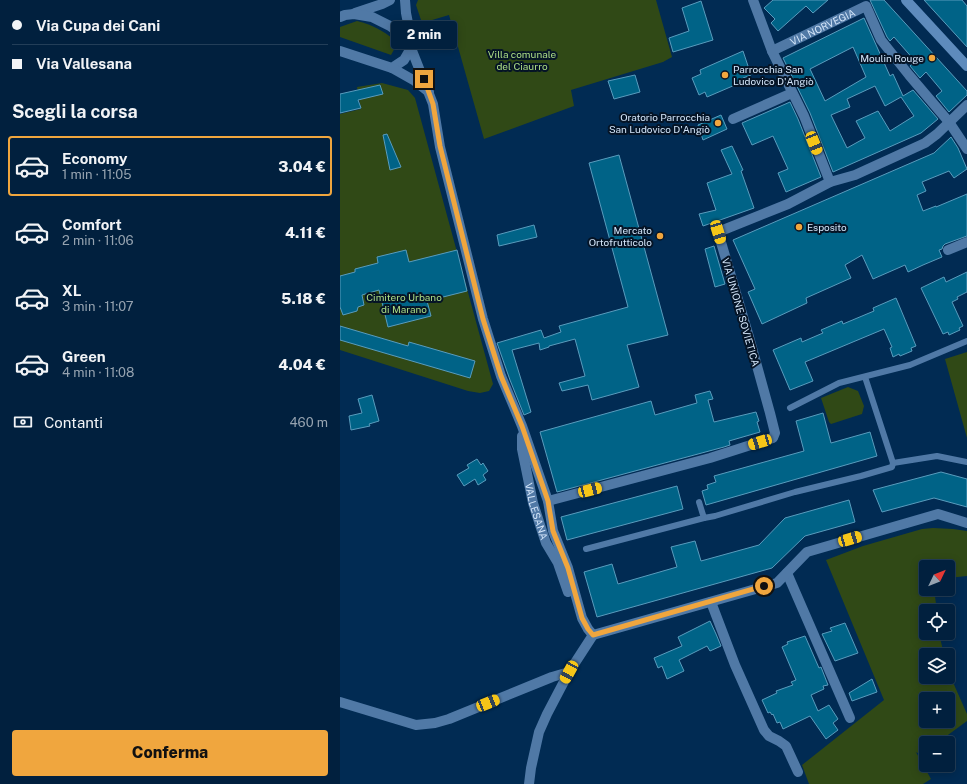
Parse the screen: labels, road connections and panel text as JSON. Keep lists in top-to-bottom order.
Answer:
{
  "streets": {
    "street": ["VIA NORVEGIA", "VIA UNIONE SOVIETICA", "VALLESANA"]
  },
  "crossings": [
    ["VIA NORVEGIA", "VIA UNIONE SOVIETICA"],
    ["VIA UNIONE SOVIETICA", "VALLESANA"]
  ],
  "parks": ["Villa comunale del Ciaurro", "Cimitero Urbano di Marano"],
  "places": [
    "Moulin Rouge",
    "Parrocchia San Ludovico D'Angiò",
    "Oratorio Parrocchia San Ludovico D'Angiò",
    "Esposito",
    "Mercato Ortofrutticolo"
  ],
  "north": "top right",
  "page": {
    "banner": ["Via Cupa dei Cani", "Via Vallesana"],
    "bubble": "2 min",
    "heading": "Scegli la corsa",
    "list": [
      {
        "name": "Economy",
        "note": "1 min · 11:05",
        "value": "3.04 €"
      },
      {
        "name": "Comfort",
        "note": "2 min · 11:06",
        "value": "4.11 €"
      },
      {
        "name": "XL",
        "note": "3 min · 11:07",
        "value": "5.18 €"
      },
      {
        "name": "Green",
        "note": "4 min · 11:08",
        "value": "4.04 €"
      }
    ],
    "pay": ["Contanti", "460 m"],
    "map_buttons": ["+", "−"],
    "buttons": "Conferma"
  }
}
